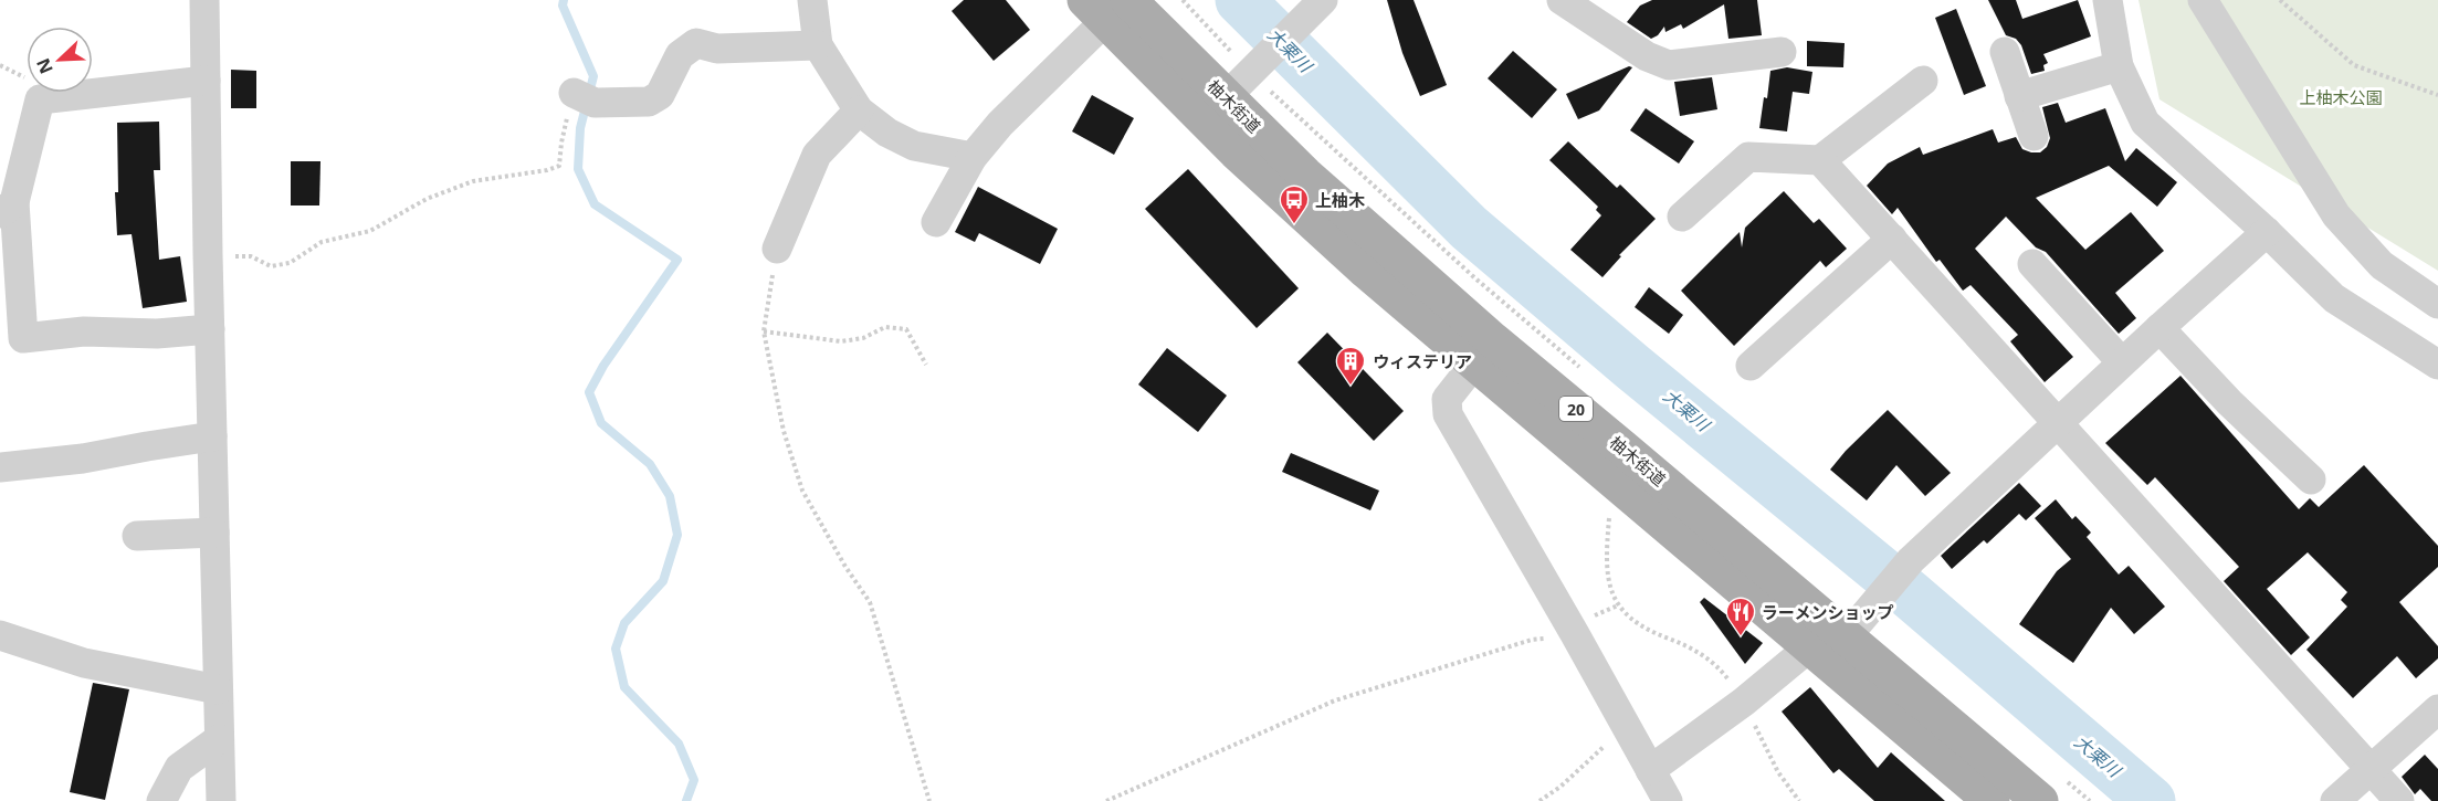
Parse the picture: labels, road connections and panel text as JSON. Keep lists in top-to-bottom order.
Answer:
{
  "streets": {
    "main road": ["柚木街道", "20"]
  },
  "water": ["大栗川"],
  "parks": ["上柚木公園"],
  "places": {
    "bus stop": ["上柚木"],
    "building": ["ウィステリア"],
    "restaurant": ["ラーメンショップ"]
  },
  "north": "bottom left"
}
